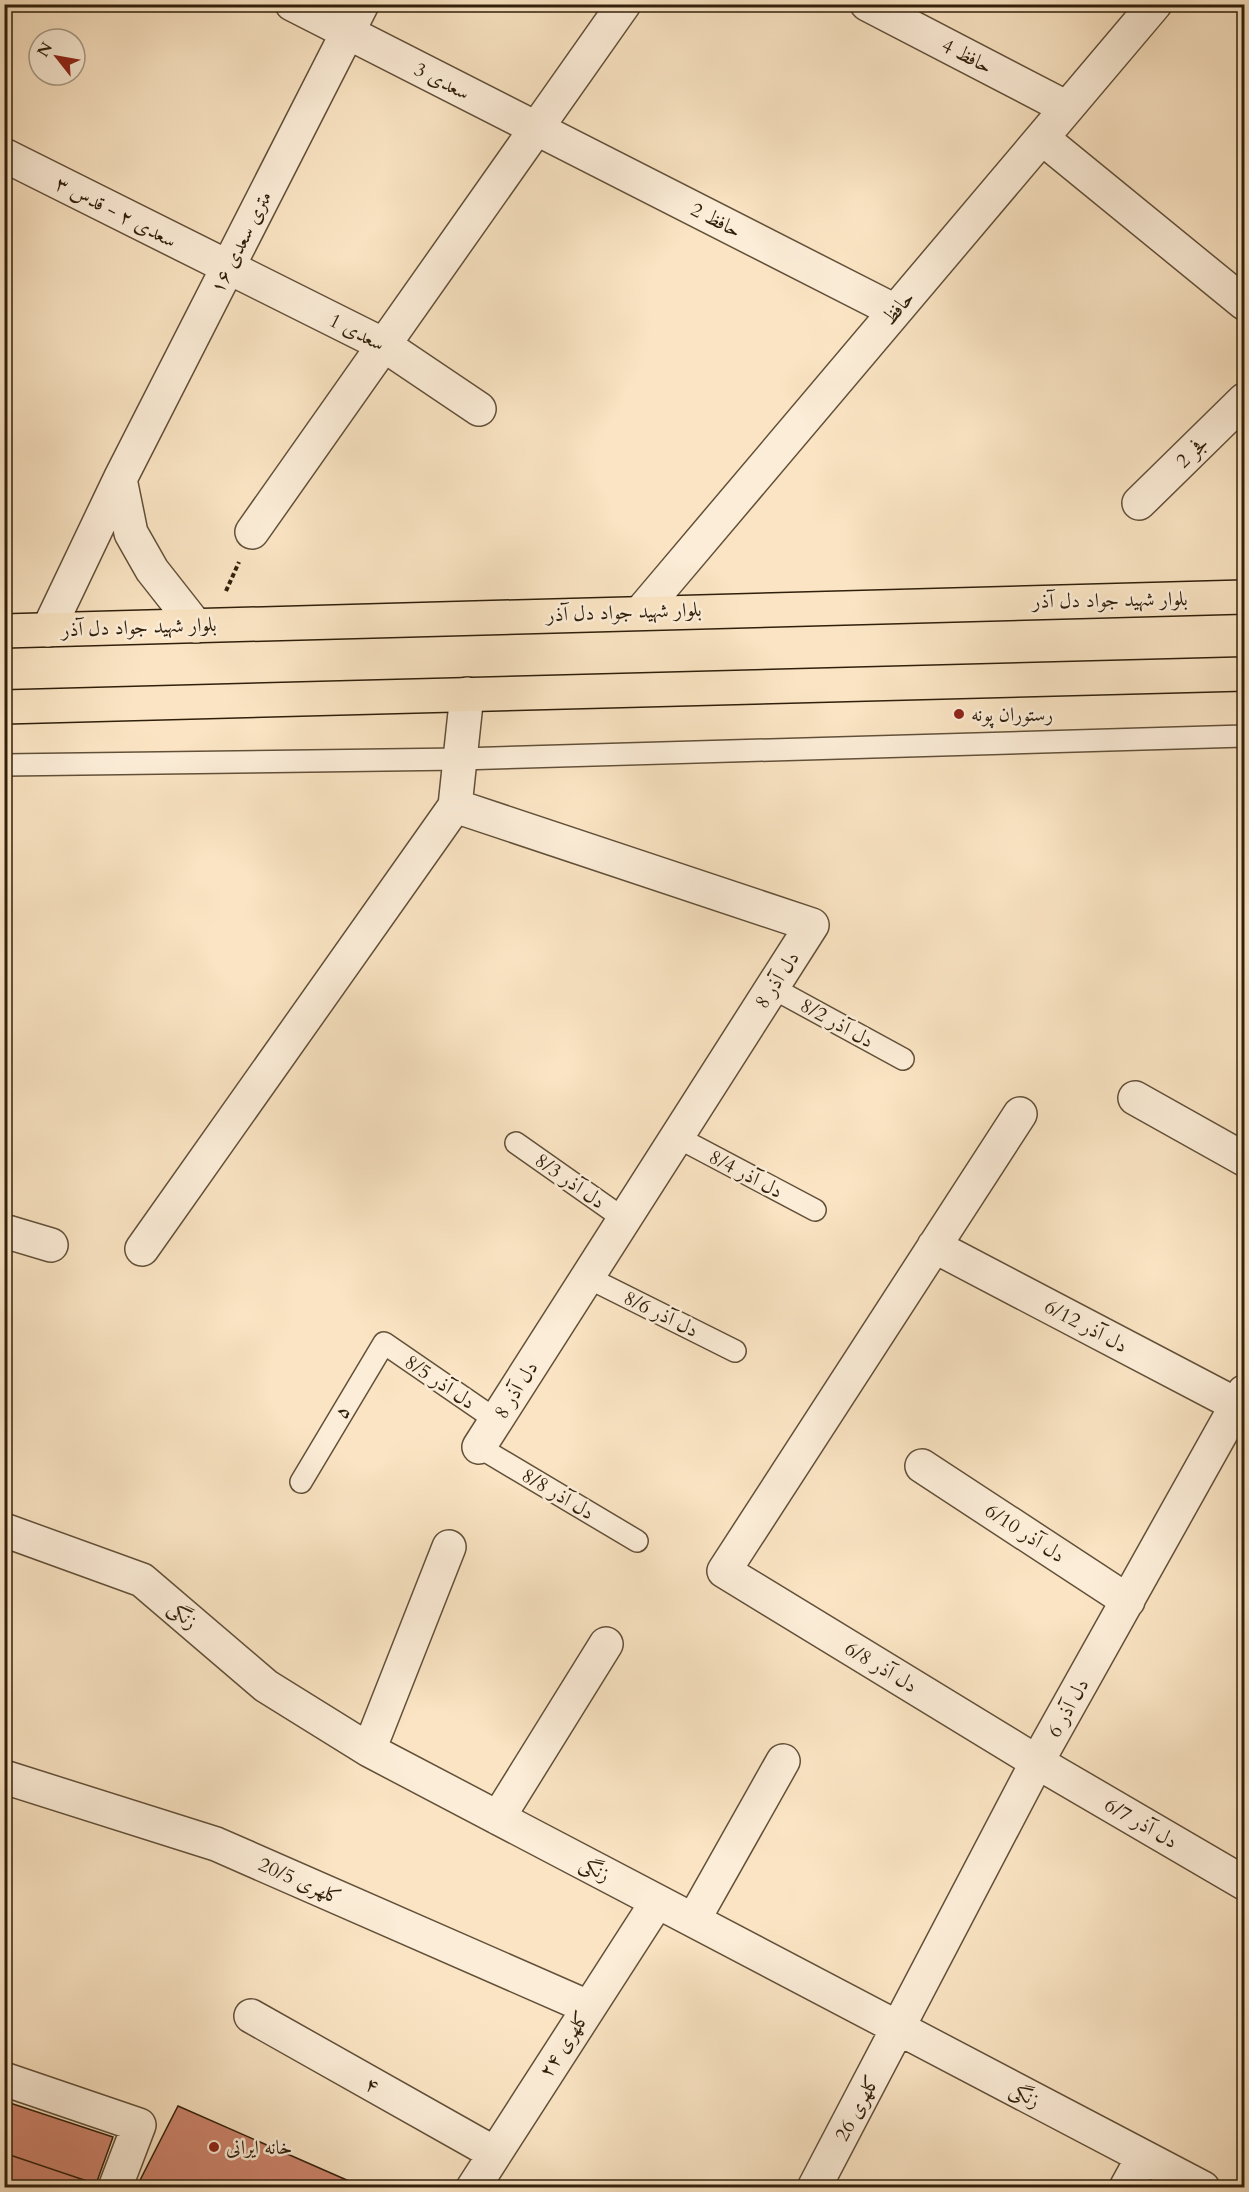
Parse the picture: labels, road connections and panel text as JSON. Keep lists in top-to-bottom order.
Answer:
{
  "streets": {
    "main road": ["بلوار شهید جواد دل آذر"],
    "street": [
      "حافظ 4",
      "سعدی 3",
      "سعدی ۲ - قدس ۳",
      "حافظ 2",
      "۱۶ متری سعدی",
      "حافظ",
      "سعدی 1",
      "فجر 2",
      "دل آذر 8",
      "دل آذر 6/12",
      "دل آذر 6/10",
      "زنگی",
      "دل آذر 6/8",
      "دل آذر 6",
      "دل آذر 6/7",
      "کلهری 20/5",
      "کلهری ۲۴",
      "۴",
      "کلهری 26"
    ],
    "lane": [
      "دل آذر 8/2",
      "دل آذر 8/4",
      "دل آذر 8/3",
      "دل آذر 8/6",
      "دل آذر 8/5",
      "۵",
      "دل آذر 8/8"
    ]
  },
  "crossings": [
    ["حافظ 4", "حافظ"],
    ["سعدی 3", "حافظ 2"],
    ["سعدی 3", "۱۶ متری سعدی"],
    ["سعدی ۲ - قدس ۳", "۱۶ متری سعدی"],
    ["سعدی ۲ - قدس ۳", "سعدی 1"],
    ["حافظ 2", "حافظ"],
    ["۱۶ متری سعدی", "سعدی 1"],
    ["۱۶ متری سعدی", "بلوار شهید جواد دل آذر"],
    ["حافظ", "بلوار شهید جواد دل آذر"],
    ["دل آذر 8", "دل آذر 8/2"],
    ["دل آذر 8", "دل آذر 8/4"],
    ["دل آذر 8", "دل آذر 8/3"],
    ["دل آذر 8", "دل آذر 8/6"],
    ["دل آذر 8", "دل آذر 8/5"],
    ["دل آذر 8", "دل آذر 8/8"],
    ["دل آذر 6/12", "دل آذر 6/8"],
    ["دل آذر 6/12", "دل آذر 6"],
    ["دل آذر 8/5", "۵"],
    ["دل آذر 6/10", "دل آذر 6"],
    ["زنگی", "دل آذر 6"],
    ["زنگی", "کلهری ۲۴"],
    ["زنگی", "کلهری 26"],
    ["دل آذر 6/8", "دل آذر 6"],
    ["دل آذر 6/8", "دل آذر 6/7"],
    ["دل آذر 6", "دل آذر 6/7"],
    ["دل آذر 6", "کلهری 26"],
    ["کلهری 20/5", "کلهری ۲۴"],
    ["کلهری ۲۴", "۴"]
  ],
  "places": ["رستوران پونه", "خانه ایرانی"],
  "north": "top left"
}
